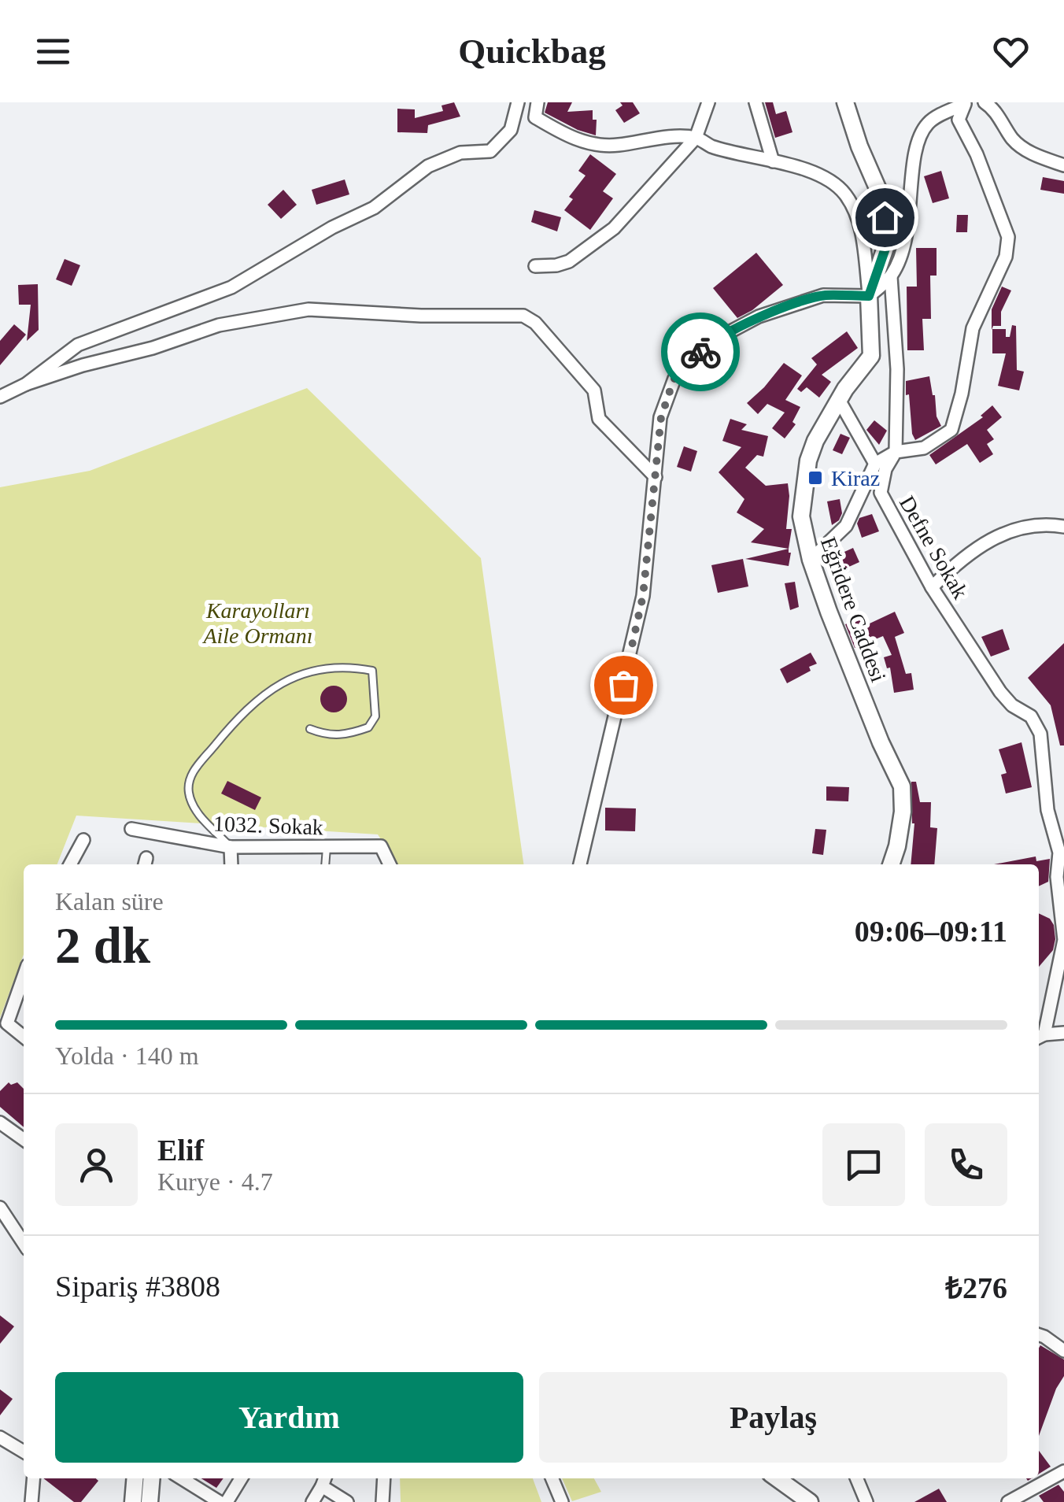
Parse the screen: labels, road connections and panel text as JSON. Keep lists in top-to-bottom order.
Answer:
{
  "streets": {
    "street": ["Defne Sokak", "Eğridere Caddesi", "1032. Sokak"]
  },
  "parks": ["Karayolları Aile Ormanı"],
  "places": {
    "transit": ["Kiraz"]
  },
  "page": {
    "header": "Quickbag",
    "heading": ["2 dk", "Kalan süre", "09:06–09:11"],
    "panel": [
      "Elif",
      "Kurye · 4.7",
      "Sipariş #3808",
      "₺276"
    ],
    "bar": "Yolda · 140 m",
    "buttons": ["Yardım", "Paylaş"]
  }
}
